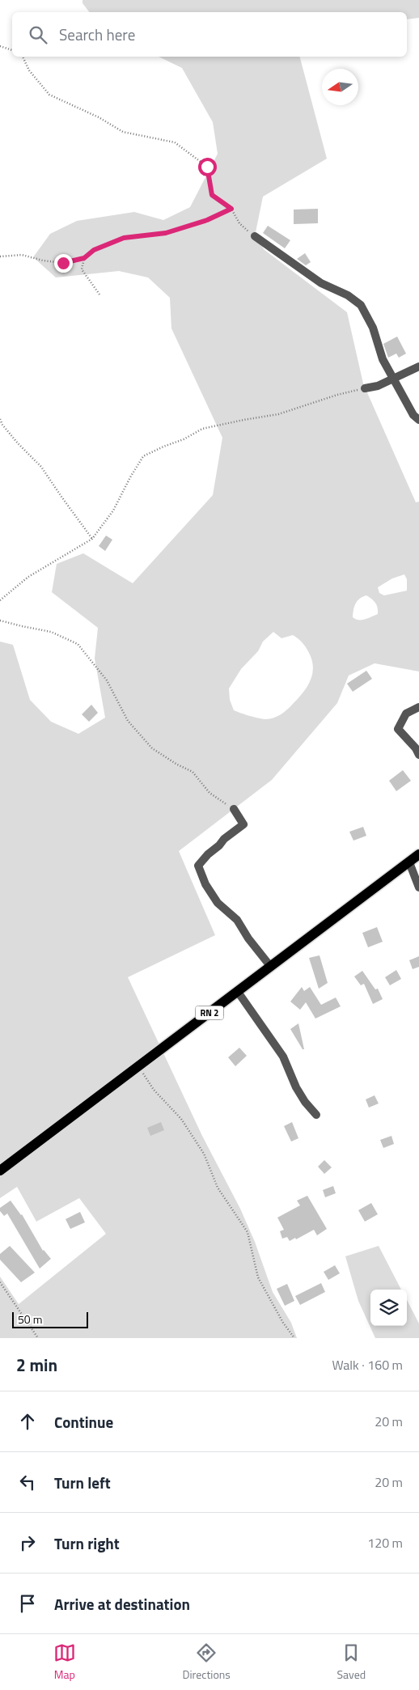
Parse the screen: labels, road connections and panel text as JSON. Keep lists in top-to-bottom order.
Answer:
{
  "streets": {
    "main road": ["RN 2"]
  },
  "scale_bar": "50 m",
  "north": "left",
  "page": {
    "search": "Search here",
    "scale": "50 m",
    "heading": ["2 min", "Walk · 160 m"],
    "list": [
      ["Continue", "20 m"],
      ["Turn left", "20 m"],
      ["Turn right", "120 m"],
      "Arrive at destination"
    ],
    "nav": ["Map", "Directions", "Saved"]
  }
}
